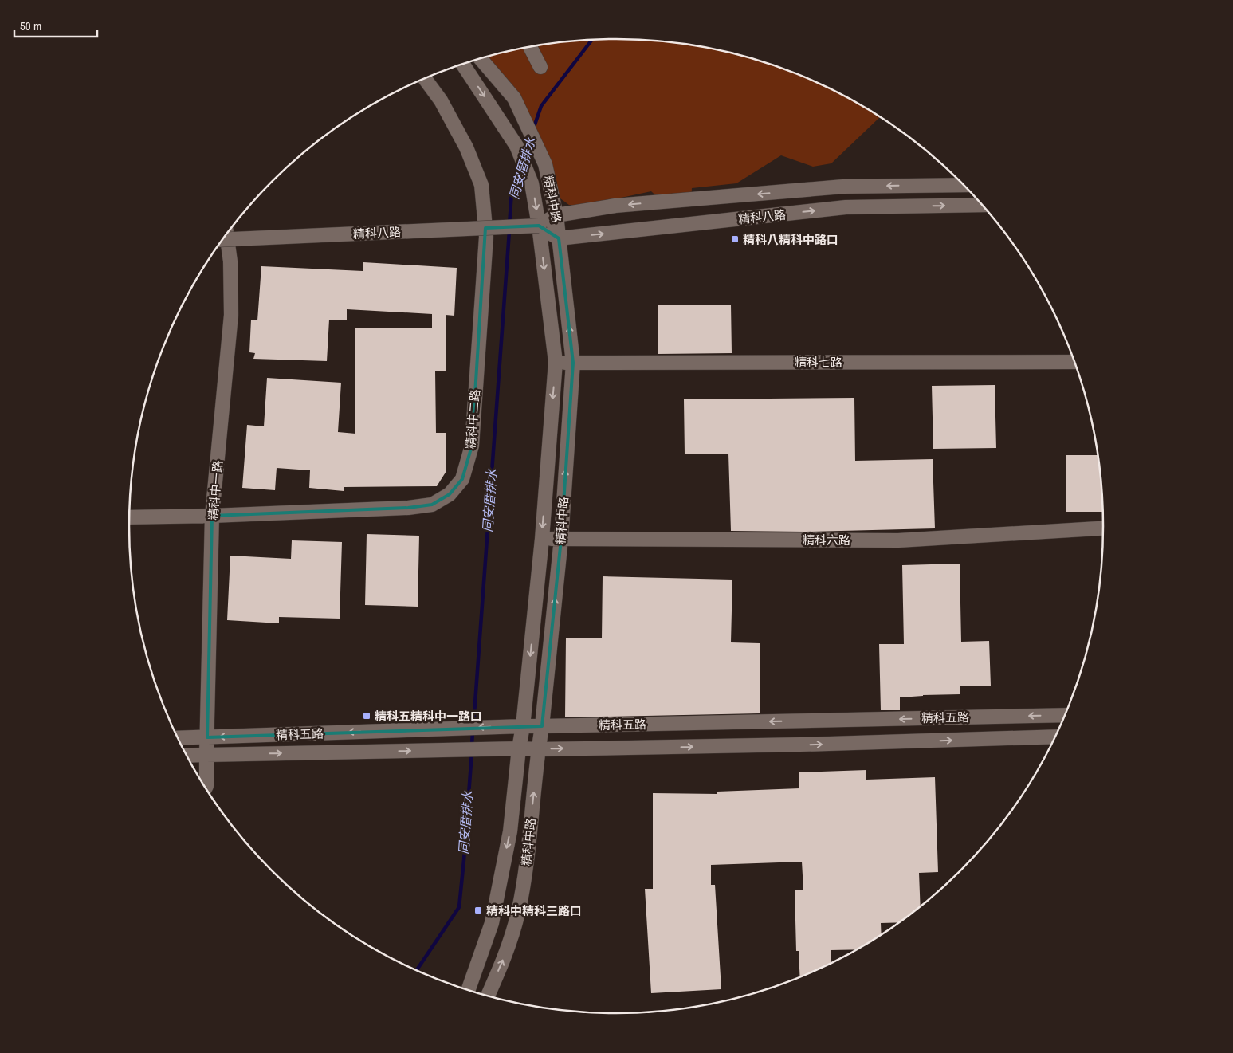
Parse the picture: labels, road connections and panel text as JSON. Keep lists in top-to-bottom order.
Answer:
{
  "streets": {
    "street": [
      "精科中路",
      "精科八路",
      "精科七路",
      "精科中二路",
      "精科中一路",
      "精科六路",
      "精科五路"
    ]
  },
  "crossings": [
    ["精科中路", "精科八路"],
    ["精科中路", "精科七路"],
    ["精科中路", "精科六路"],
    ["精科中路", "精科五路"],
    ["精科中二路", "精科中一路"],
    ["精科中一路", "精科五路"]
  ],
  "water": ["同安厝排水"],
  "places": {
    "transit": ["精科八精科中路口", "精科五精科中一路口", "精科中精科三路口"]
  },
  "scale_bar": "50 m"
}
